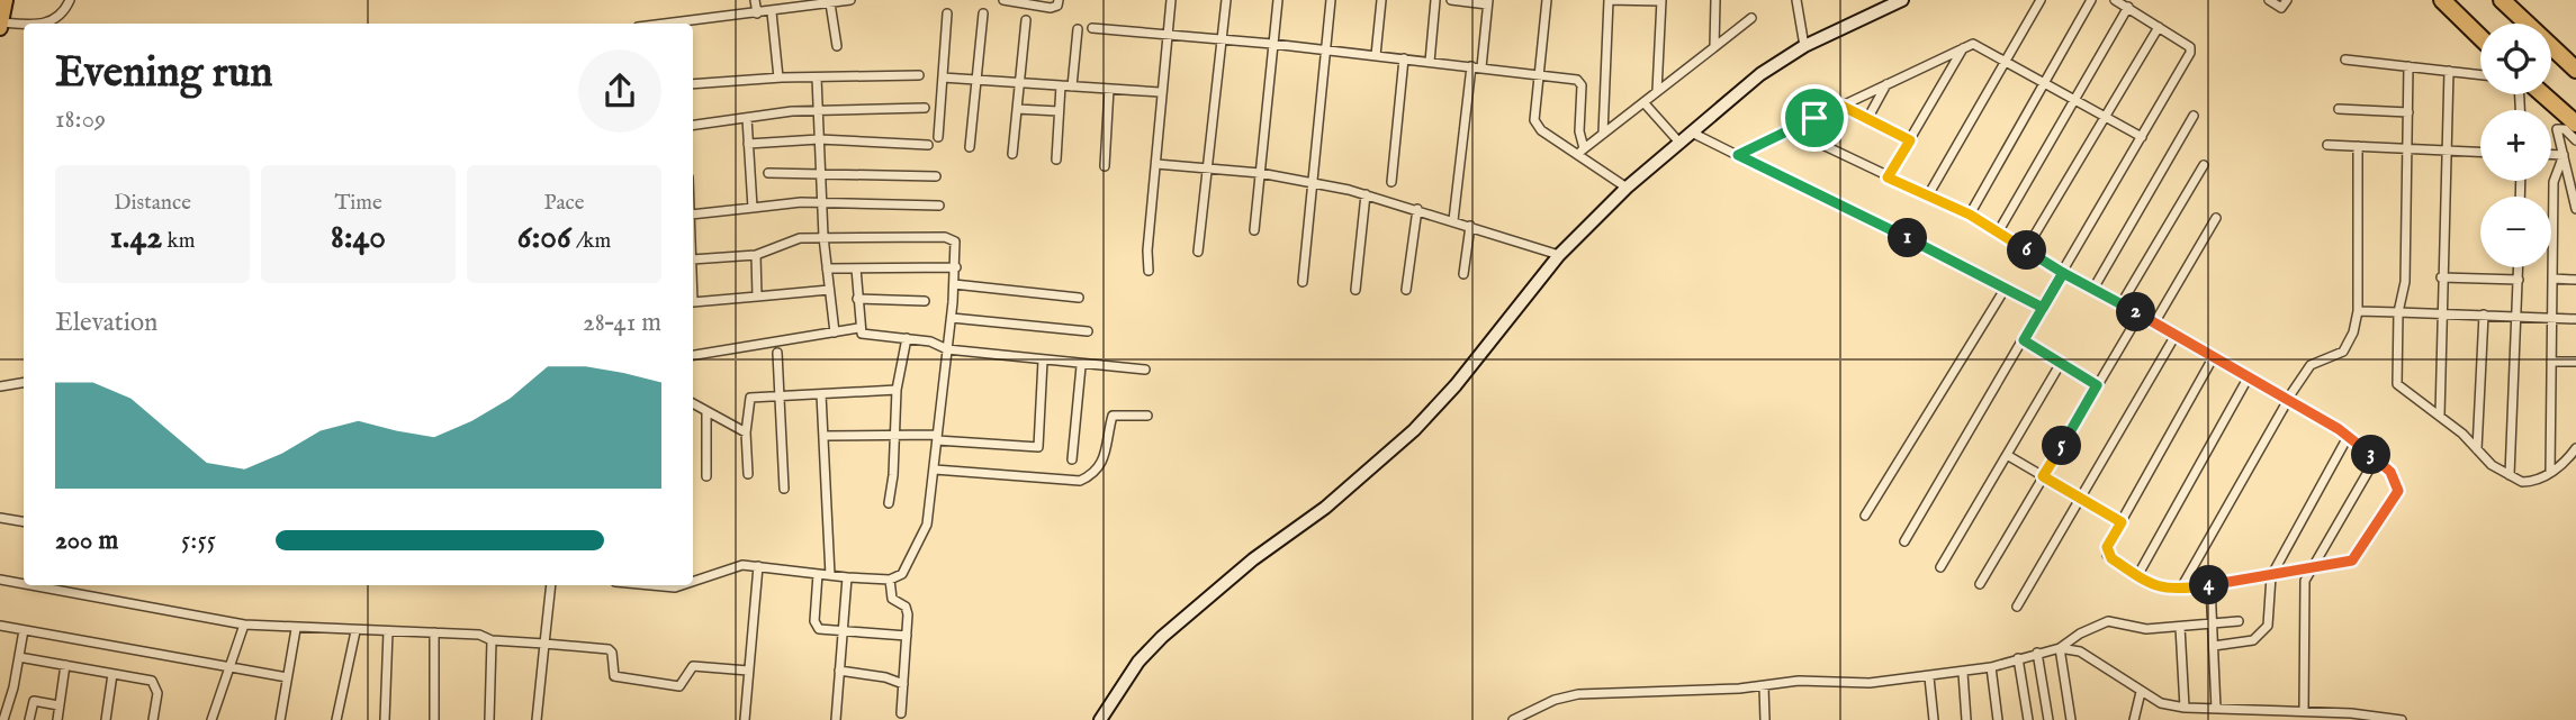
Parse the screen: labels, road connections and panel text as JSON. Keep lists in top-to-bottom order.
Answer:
{
  "page": {
    "map_buttons": ["+", "−"],
    "heading": ["Evening run", "18:09"],
    "stats": [
      ["Distance", "1.42 km"],
      ["Time", "8:40"],
      ["Pace", "6:06 /km"]
    ],
    "pins": [
      "1",
      "6",
      "2",
      "5",
      "3",
      "4"
    ],
    "chart": ["Elevation", "28–41 m"],
    "list": [
      {
        "name": "200 m",
        "note": "5:55"
      }
    ]
  }
}
